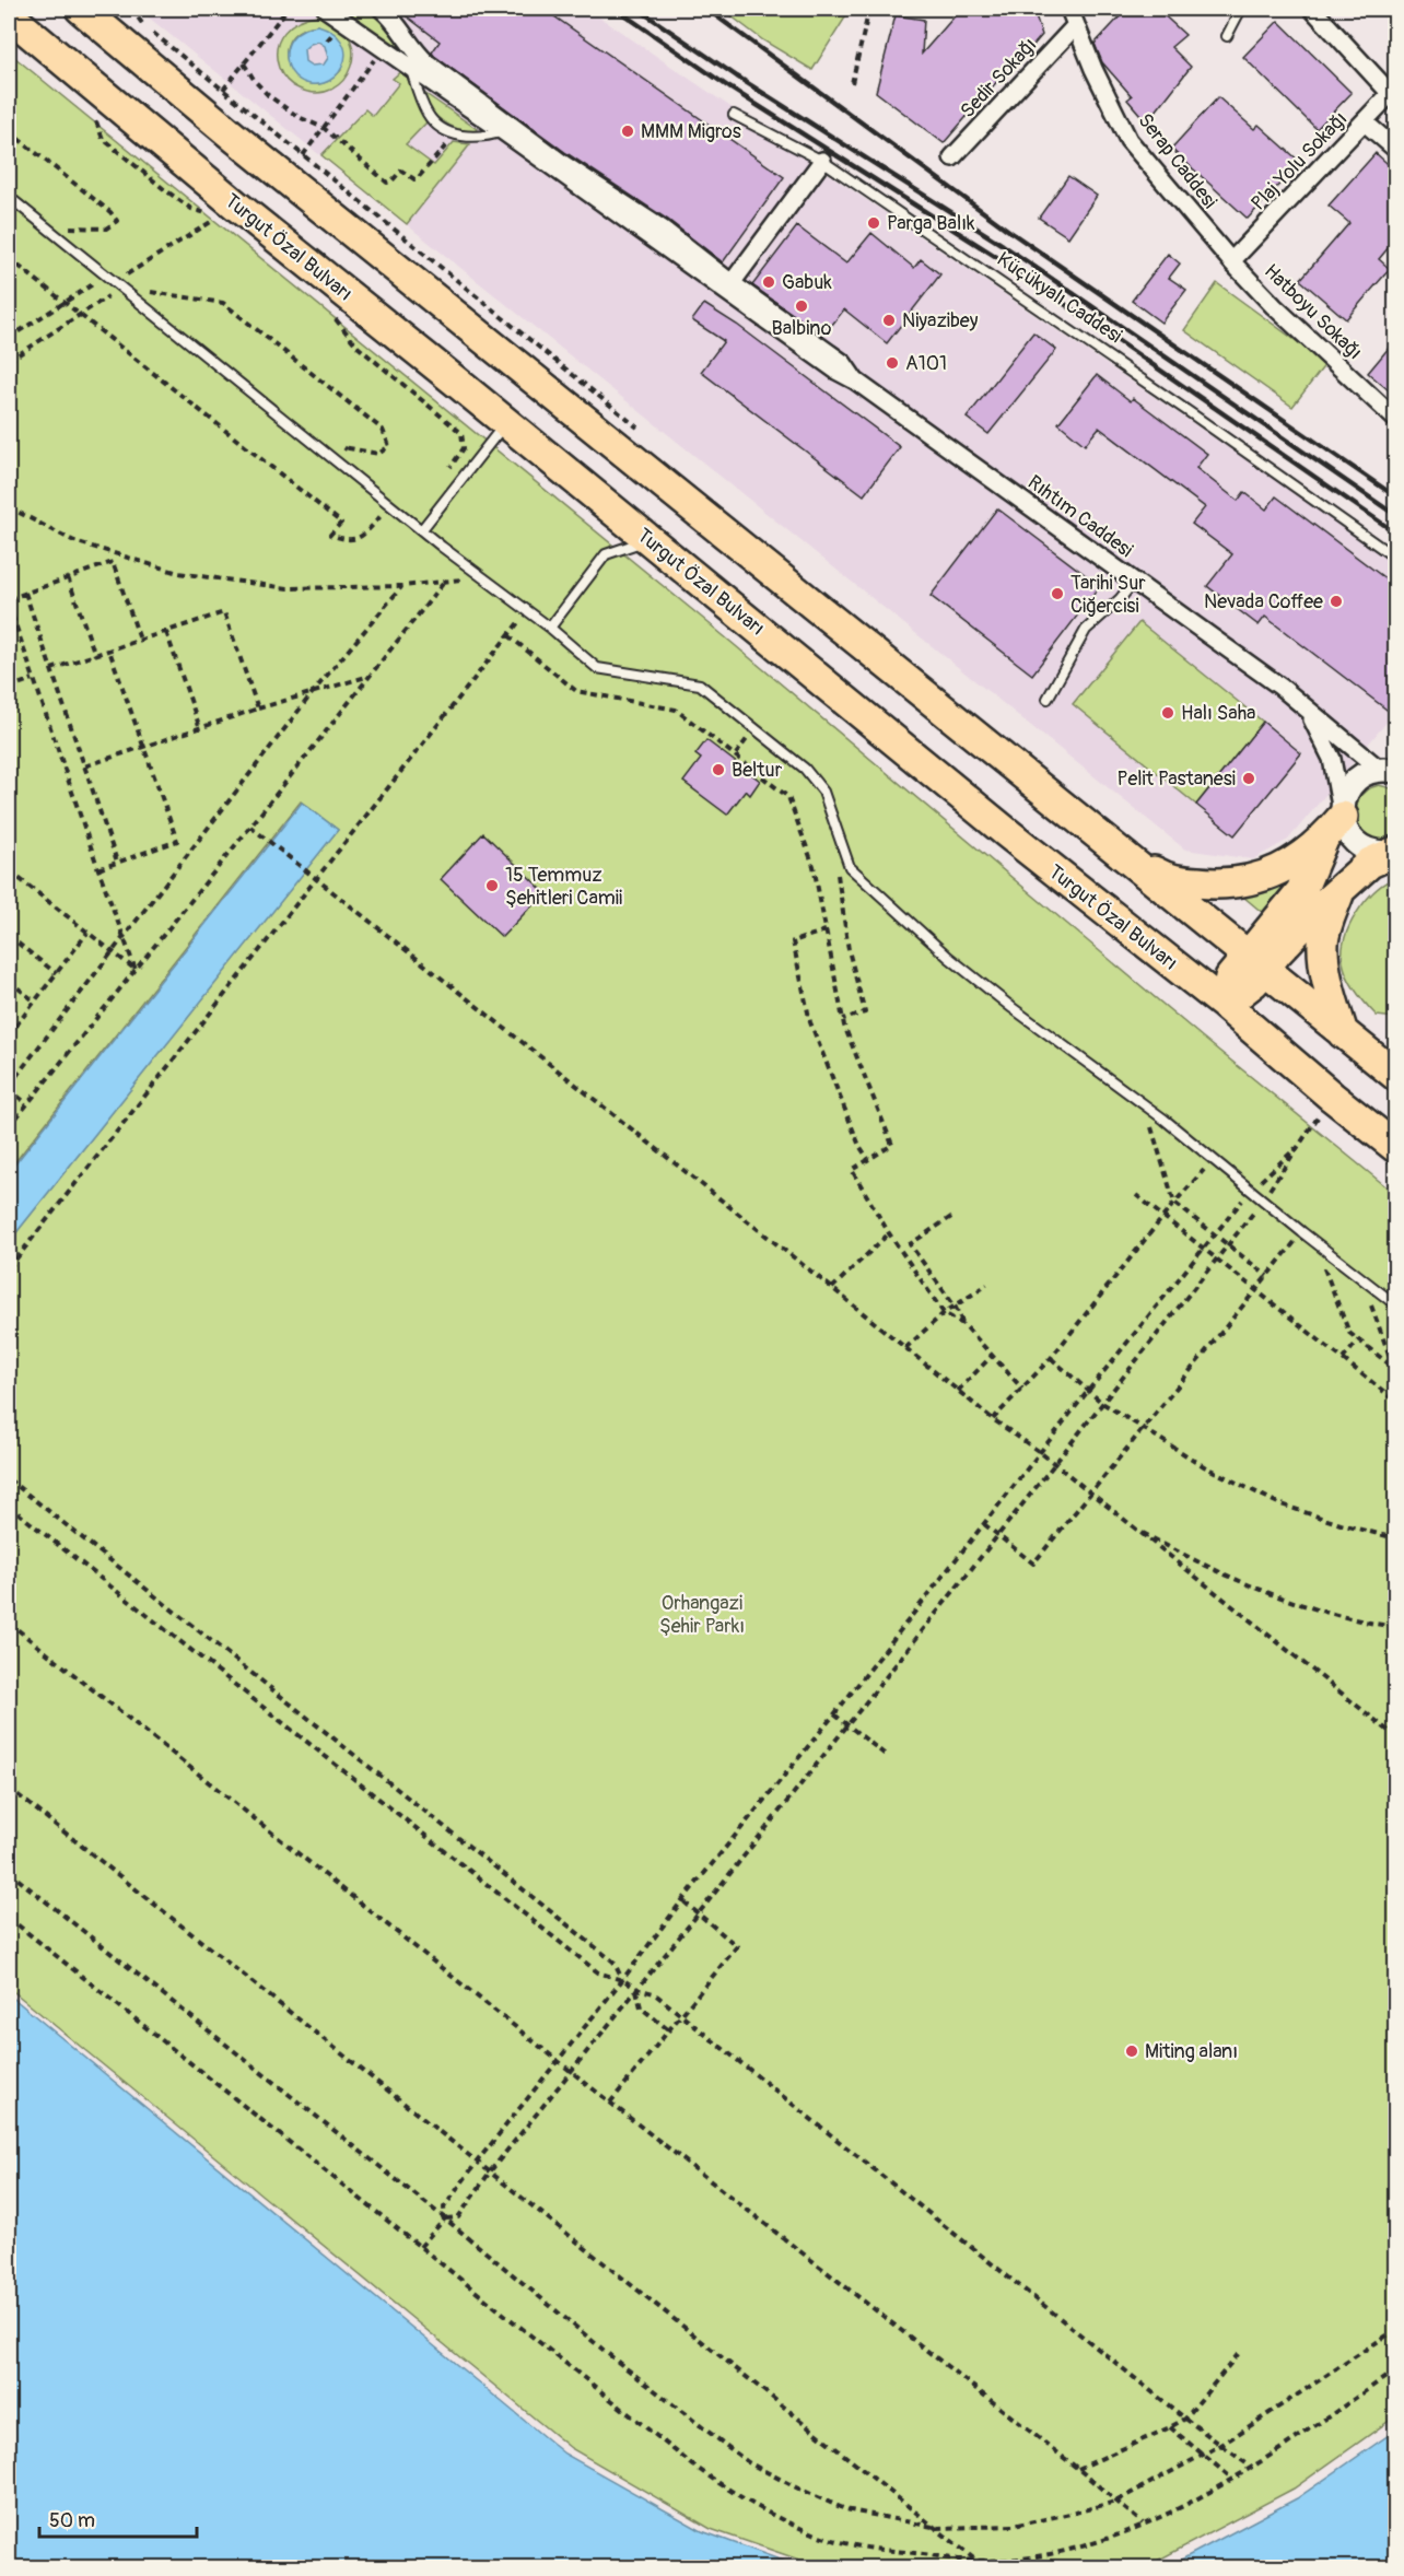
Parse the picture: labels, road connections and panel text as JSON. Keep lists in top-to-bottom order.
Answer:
{
  "streets": {
    "highway": ["Turgut Özal Bulvarı"],
    "street": [
      "Sedir Sokağı",
      "Serap Caddesi",
      "Plaj Yolu Sokağı",
      "Hatboyu Sokağı",
      "Rıhtım Caddesi"
    ],
    "lane": ["Küçükyalı Caddesi"]
  },
  "crossings": [
    ["Sedir Sokağı", "Serap Caddesi"],
    ["Serap Caddesi", "Plaj Yolu Sokağı"],
    ["Serap Caddesi", "Hatboyu Sokağı"],
    ["Plaj Yolu Sokağı", "Hatboyu Sokağı"]
  ],
  "parks": ["Orhangazi Şehir Parkı"],
  "places": [
    "MMM Migros",
    "Parga Balık",
    "Gabuk",
    "Balbino",
    "Niyazibey",
    "A101",
    "Tarihi Sur Ciğercisi",
    "Nevada Coffee",
    "Halı Saha",
    "Beltur",
    "Pelit Pastanesi",
    "15 Temmuz Şehitleri Camii",
    "Miting alanı"
  ],
  "scale_bar": "50 m"
}
